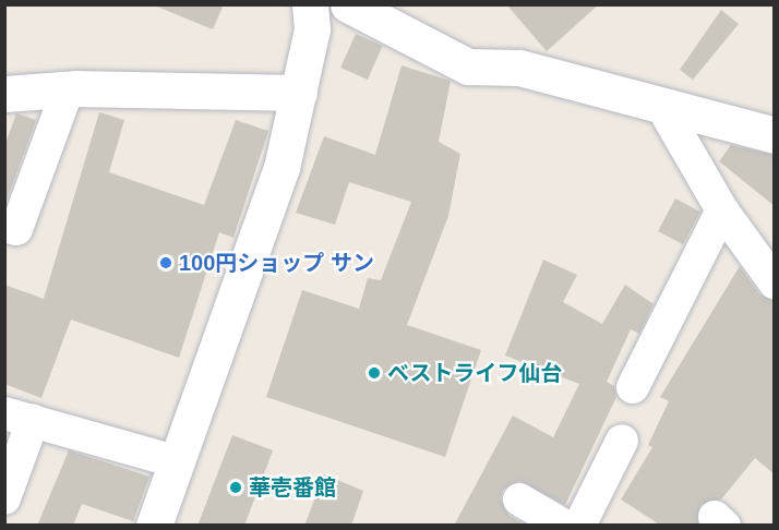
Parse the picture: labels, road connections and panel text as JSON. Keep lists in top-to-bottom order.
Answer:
{
  "places": ["100円ショップ サン", "ベストライフ仙台", "華壱番館"]
}
